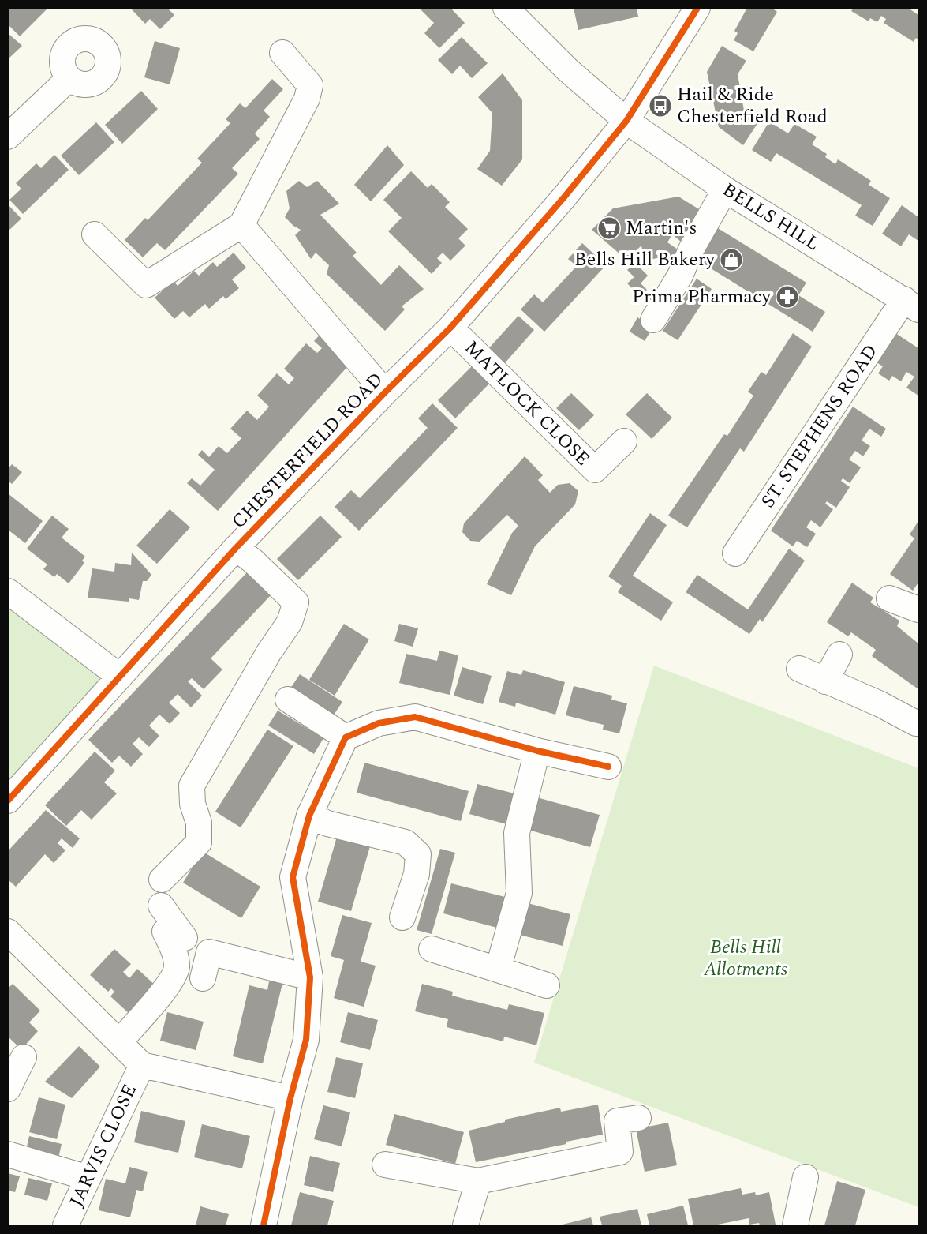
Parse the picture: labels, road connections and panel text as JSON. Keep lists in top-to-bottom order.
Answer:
{
  "streets": {
    "street": [
      "BELLS HILL",
      "MATLOCK CLOSE",
      "ST. STEPHENS ROAD",
      "CHESTERFIELD ROAD",
      "JARVIS CLOSE"
    ]
  },
  "crossings": [
    ["BELLS HILL", "ST. STEPHENS ROAD"],
    ["BELLS HILL", "CHESTERFIELD ROAD"],
    ["MATLOCK CLOSE", "CHESTERFIELD ROAD"]
  ],
  "parks": ["Bells Hill Allotments"],
  "places": {
    "bus stop": ["Hail & Ride Chesterfield Road"],
    "supermarket": ["Martin's"],
    "shop": ["Bells Hill Bakery"],
    "pharmacy": ["Prima Pharmacy"]
  }
}
